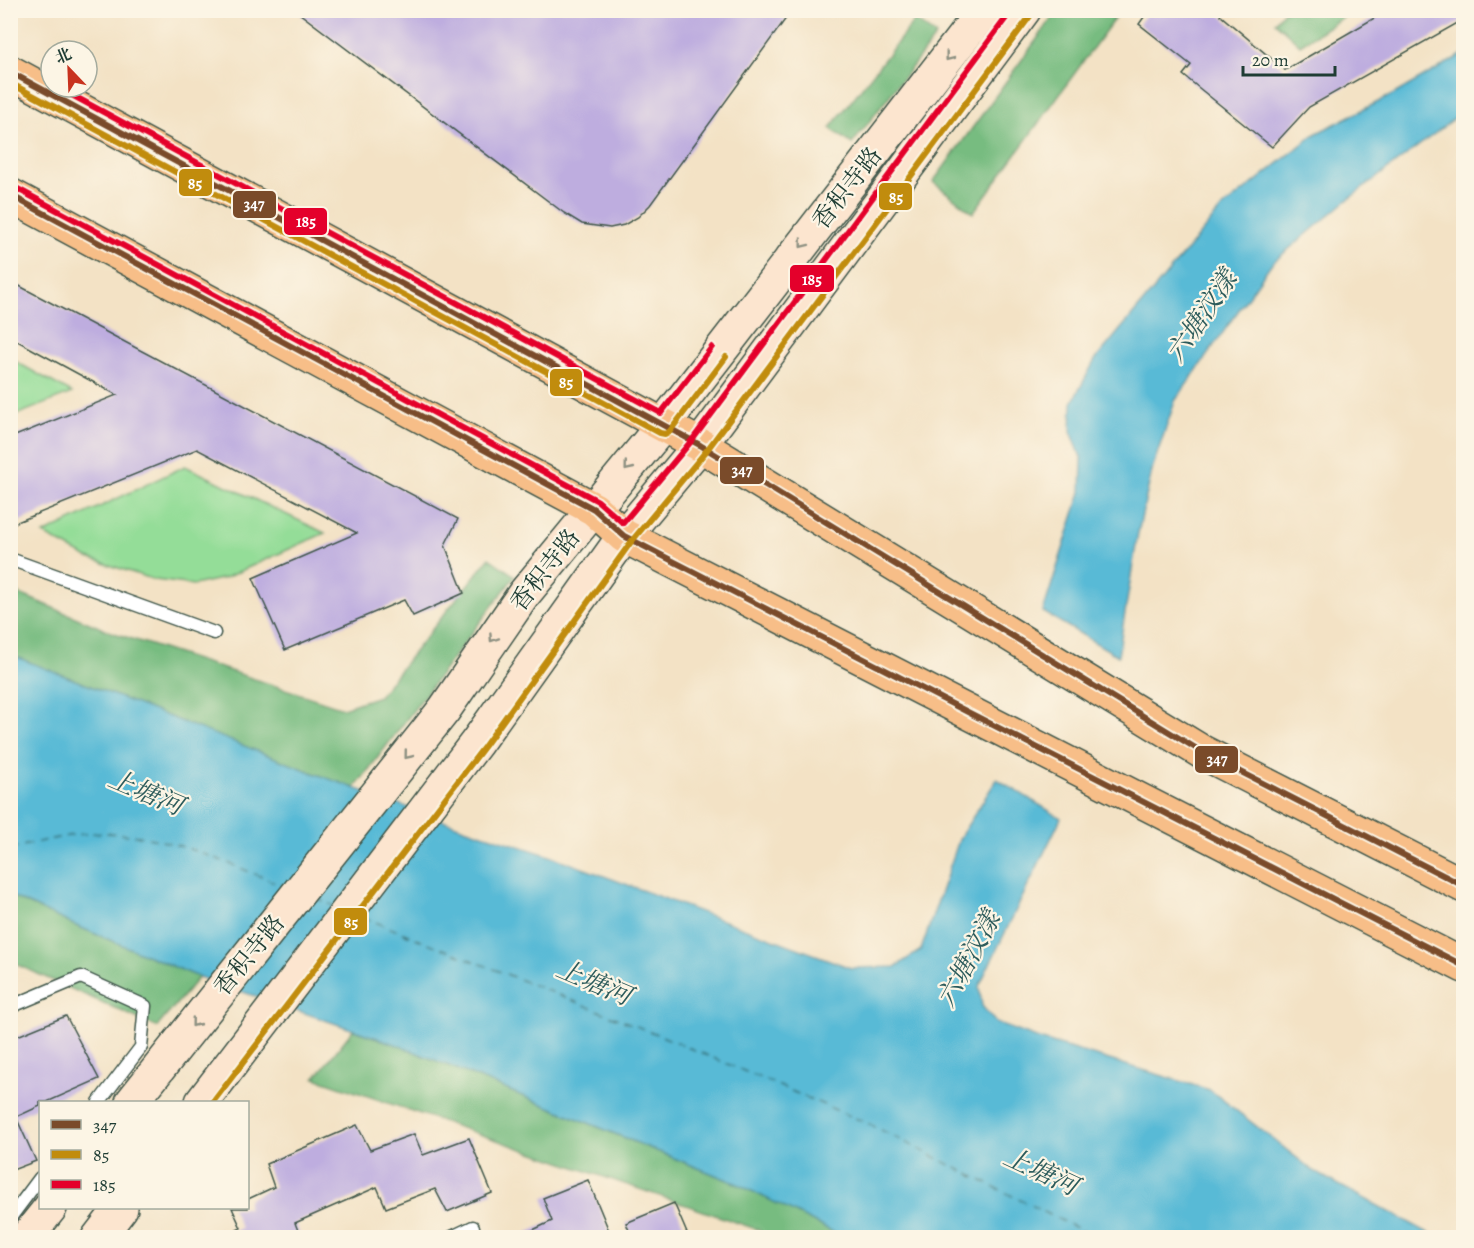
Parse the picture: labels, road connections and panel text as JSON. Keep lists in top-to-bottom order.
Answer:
{
  "streets": {
    "main road": ["香积寺路"]
  },
  "water": ["六塘汶漾", "上塘河"],
  "lines": ["transit line 185", "transit line 85", "transit line 347"],
  "legend": ["347", "85", "185"],
  "scale_bar": "20 m",
  "north": "top left"
}
